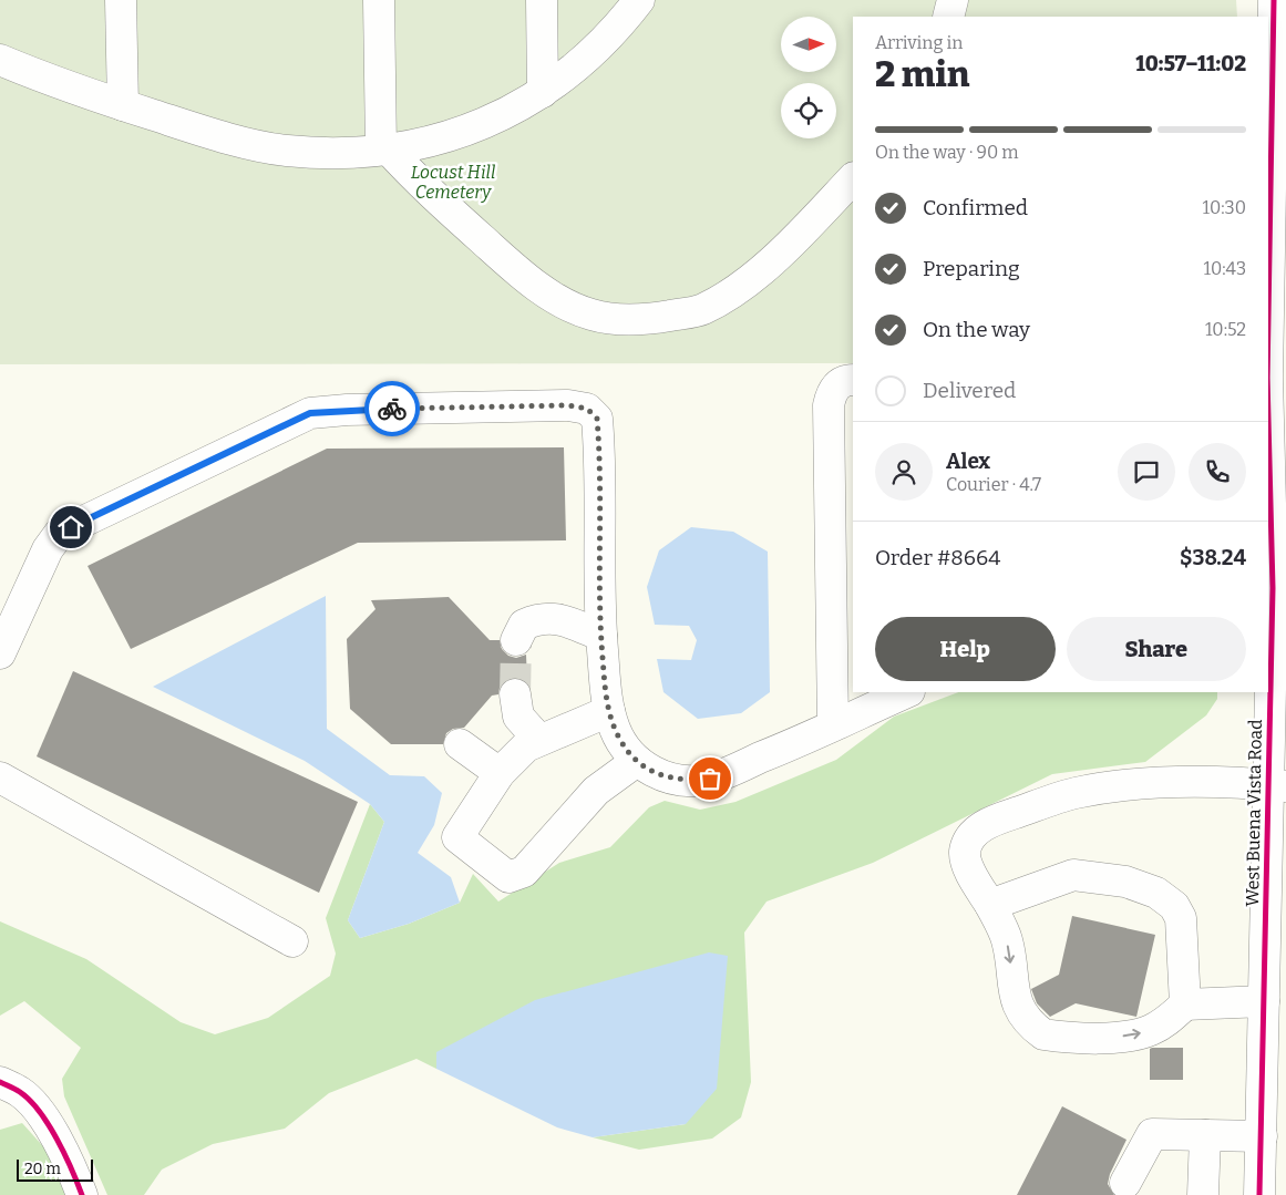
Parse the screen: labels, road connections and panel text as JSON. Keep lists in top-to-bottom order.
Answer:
{
  "streets": {
    "street": ["West Buena Vista Road"]
  },
  "parks": ["Locust Hill Cemetery"],
  "scale_bar": "20 m",
  "north": "right",
  "page": {
    "heading": ["2 min", "Arriving in", "10:57–11:02"],
    "panel": [
      "Alex",
      "Courier · 4.7",
      "Order #8664",
      "$38.24"
    ],
    "bar": "On the way · 90 m",
    "list": [
      ["Confirmed", "10:30"],
      ["Preparing", "10:43"],
      ["On the way", "10:52"],
      "Delivered"
    ],
    "buttons": ["Help", "Share"],
    "scale": "20 m"
  }
}
